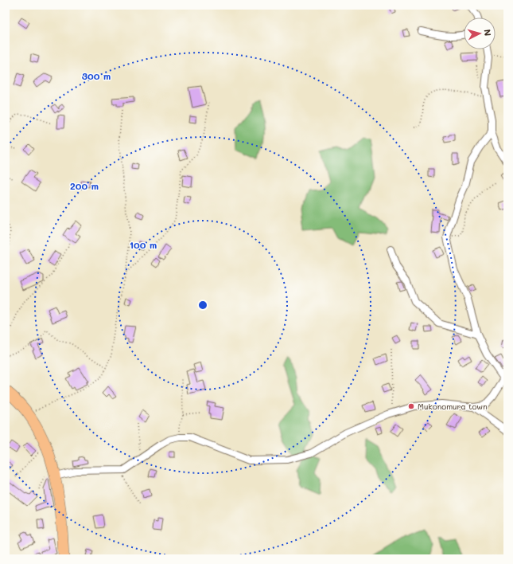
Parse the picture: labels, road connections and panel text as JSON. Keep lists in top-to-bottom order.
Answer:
{
  "places": ["Mukonomura town"],
  "north": "right",
  "rings": ["300 m", "200 m", "100 m"]
}
